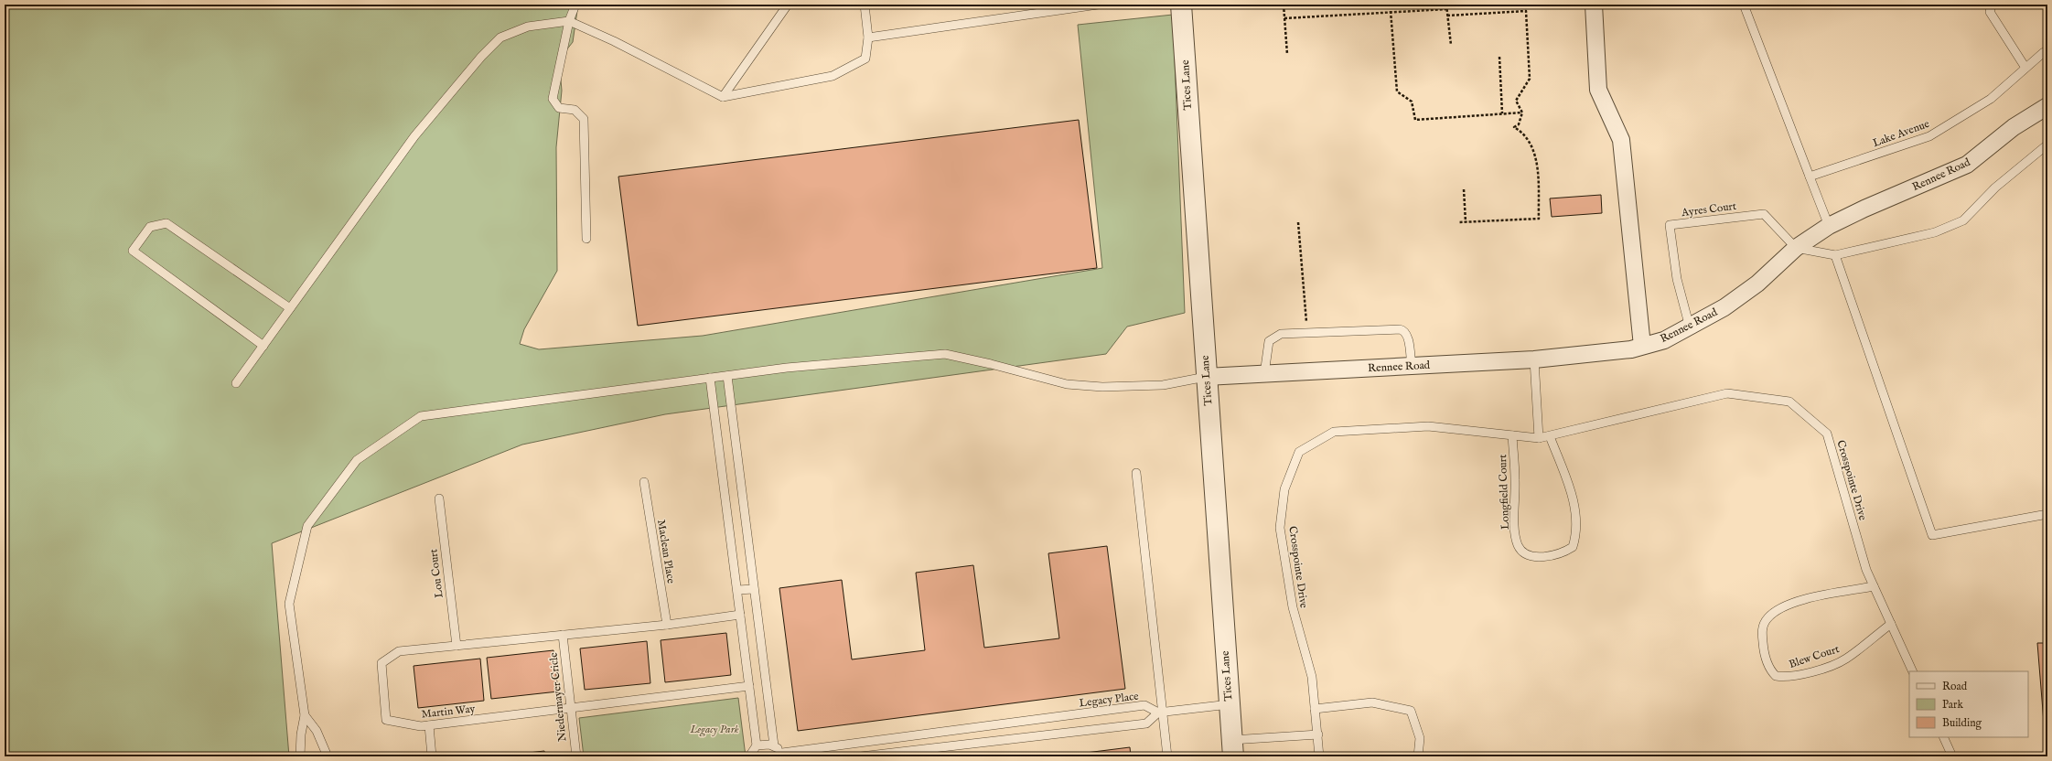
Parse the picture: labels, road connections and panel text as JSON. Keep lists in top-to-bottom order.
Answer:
{
  "streets": {
    "street": ["Tices Lane", "Rennee Road"],
    "lane": [
      "Lake Avenue",
      "Ayres Court",
      "Crosspointe Drive",
      "Longfield Court",
      "Maclean Place",
      "Lou Court",
      "Blew Court",
      "Niedermayer Cricle",
      "Legacy Place",
      "Martin Way"
    ]
  },
  "crossings": [
    ["Tices Lane", "Rennee Road"],
    ["Rennee Road", "Ayres Court"],
    ["Crosspointe Drive", "Longfield Court"],
    ["Crosspointe Drive", "Blew Court"],
    ["Maclean Place", "Martin Way"],
    ["Lou Court", "Martin Way"],
    ["Niedermayer Cricle", "Martin Way"]
  ],
  "parks": ["Legacy Park"],
  "legend": ["Road", "Park", "Building"]
}
